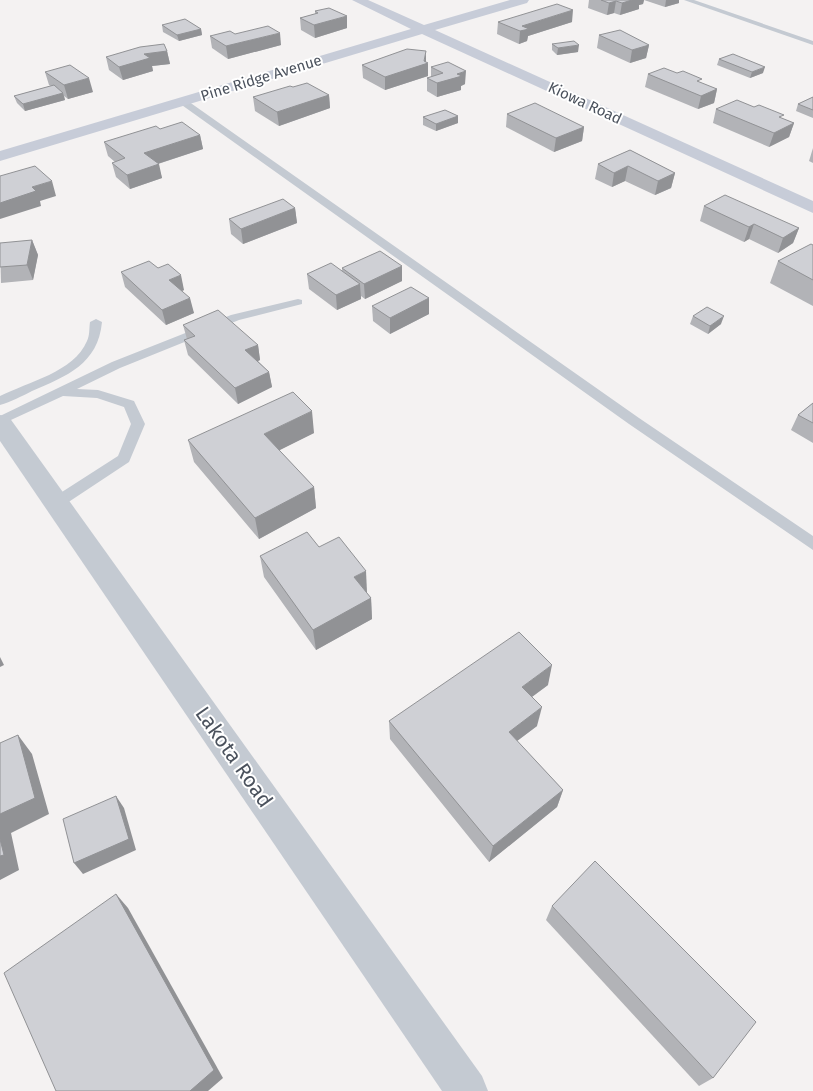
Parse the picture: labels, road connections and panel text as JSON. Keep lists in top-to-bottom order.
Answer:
{
  "streets": {
    "street": ["Pine Ridge Avenue", "Kiowa Road", "Lakota Road"]
  },
  "crossings": [
    ["Pine Ridge Avenue", "Kiowa Road"]
  ]
}
